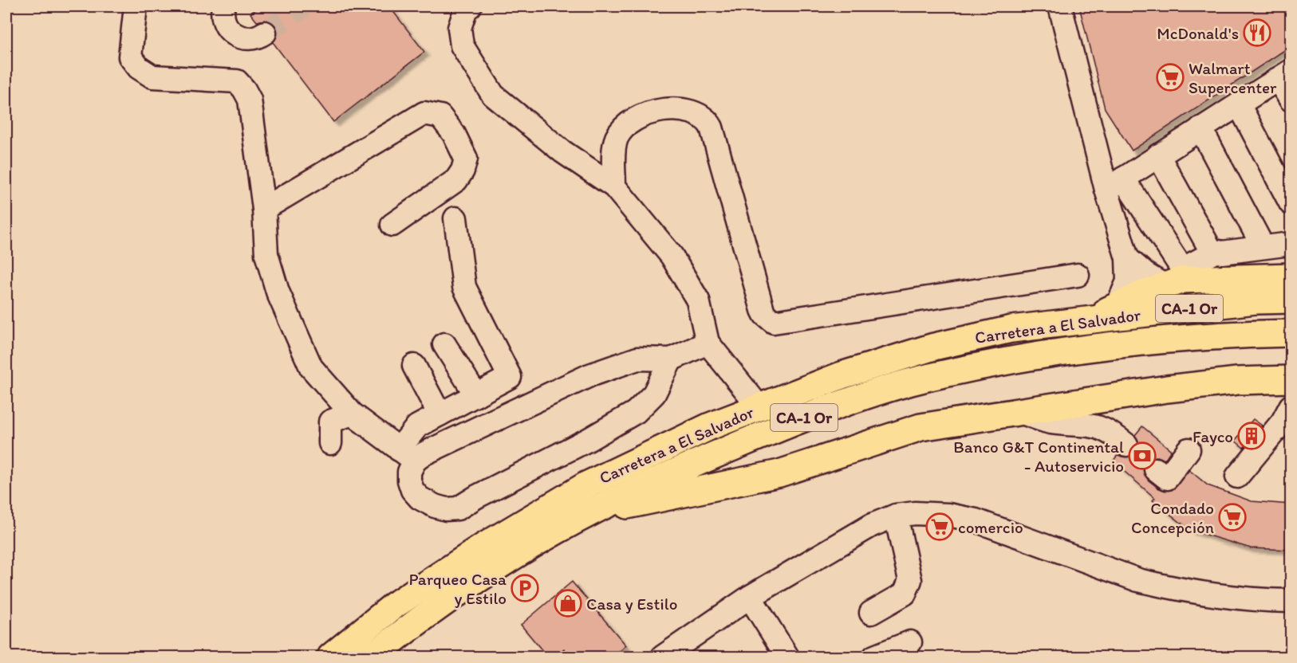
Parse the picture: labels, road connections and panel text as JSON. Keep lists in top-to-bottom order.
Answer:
{
  "streets": {
    "highway": ["CA-1 Or", "Carretera a El Salvador"]
  },
  "places": {
    "restaurant": ["McDonald's"],
    "supermarket": ["Walmart Supercenter", "Condado Concepción", "comercio"],
    "building": ["Fayco"],
    "bank": ["Banco G&T Continental - Autoservicio"],
    "parking": ["Parqueo Casa y Estilo"],
    "shop": ["Casa y Estilo"]
  }
}
